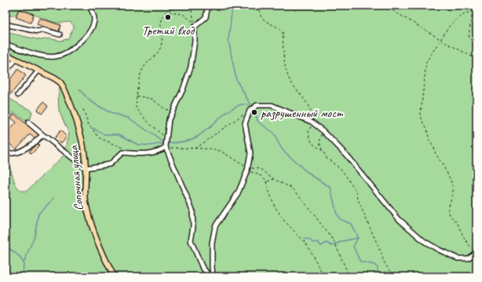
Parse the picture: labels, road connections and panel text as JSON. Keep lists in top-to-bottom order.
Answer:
{
  "streets": {
    "main road": ["Сопочная улица"]
  },
  "places": ["Третий вход", "разрушенный мост"]
}
